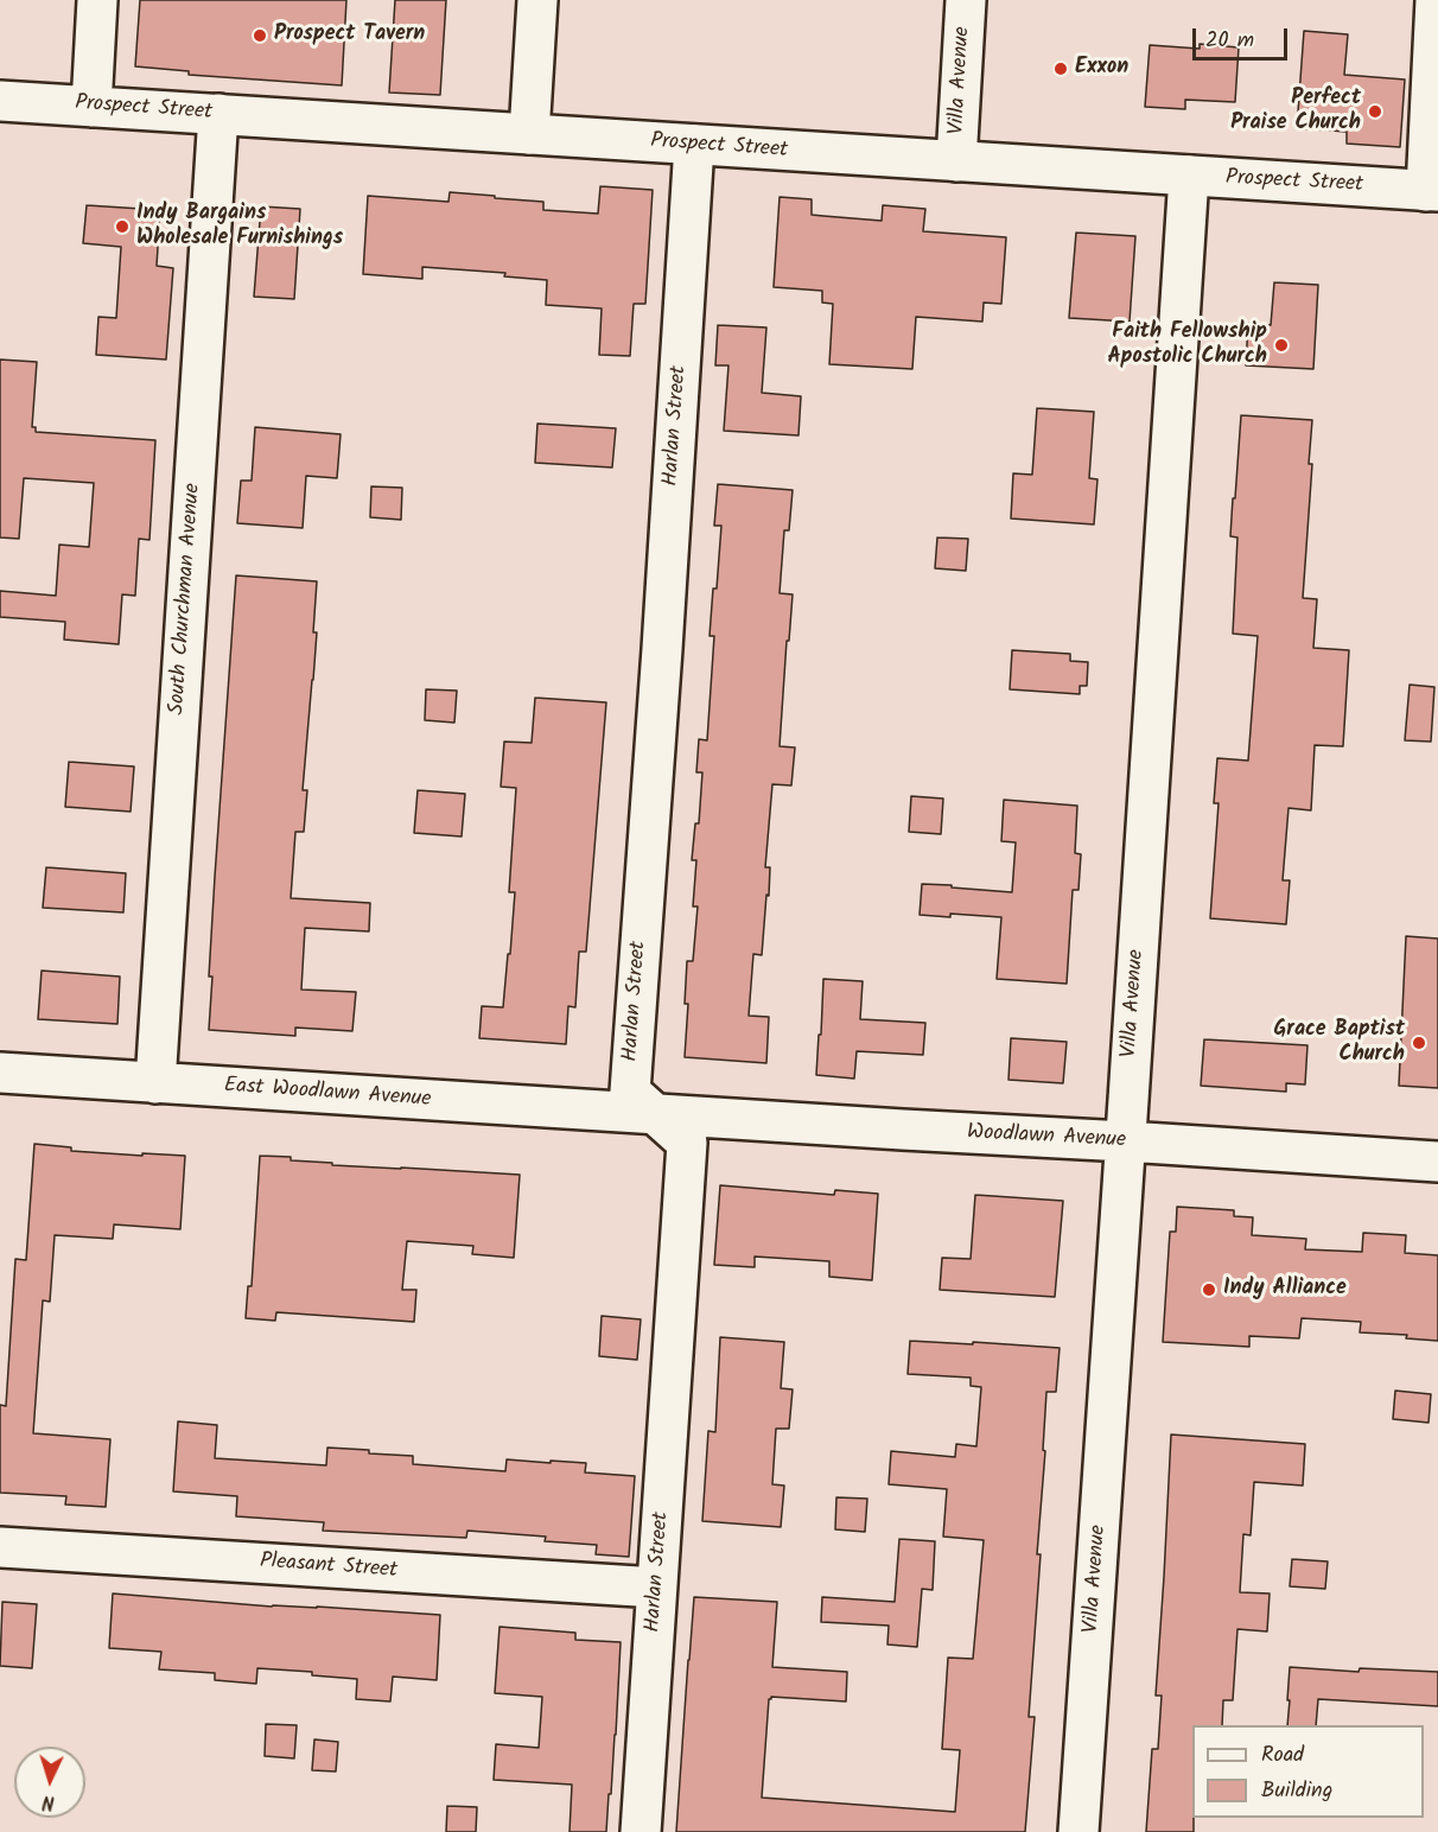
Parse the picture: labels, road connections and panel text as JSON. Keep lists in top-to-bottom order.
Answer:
{
  "streets": {
    "street": [
      "Villa Avenue",
      "Prospect Street",
      "Harlan Street",
      "South Churchman Avenue",
      "East Woodlawn Avenue",
      "Woodlawn Avenue",
      "Pleasant Street"
    ]
  },
  "crossings": [
    ["Villa Avenue", "Prospect Street"],
    ["Villa Avenue", "Woodlawn Avenue"],
    ["Prospect Street", "Harlan Street"],
    ["Prospect Street", "South Churchman Avenue"],
    ["Harlan Street", "East Woodlawn Avenue"],
    ["Harlan Street", "Woodlawn Avenue"],
    ["Harlan Street", "Pleasant Street"],
    ["South Churchman Avenue", "East Woodlawn Avenue"],
    ["East Woodlawn Avenue", "Woodlawn Avenue"]
  ],
  "places": [
    "Prospect Tavern",
    "Exxon",
    "Perfect Praise Church",
    "Indy Bargains Wholesale Furnishings",
    "Faith Fellowship Apostolic Church",
    "Grace Baptist Church",
    "Indy Alliance"
  ],
  "legend": ["Road", "Building"],
  "scale_bar": "20 m",
  "north": "bottom"
}
